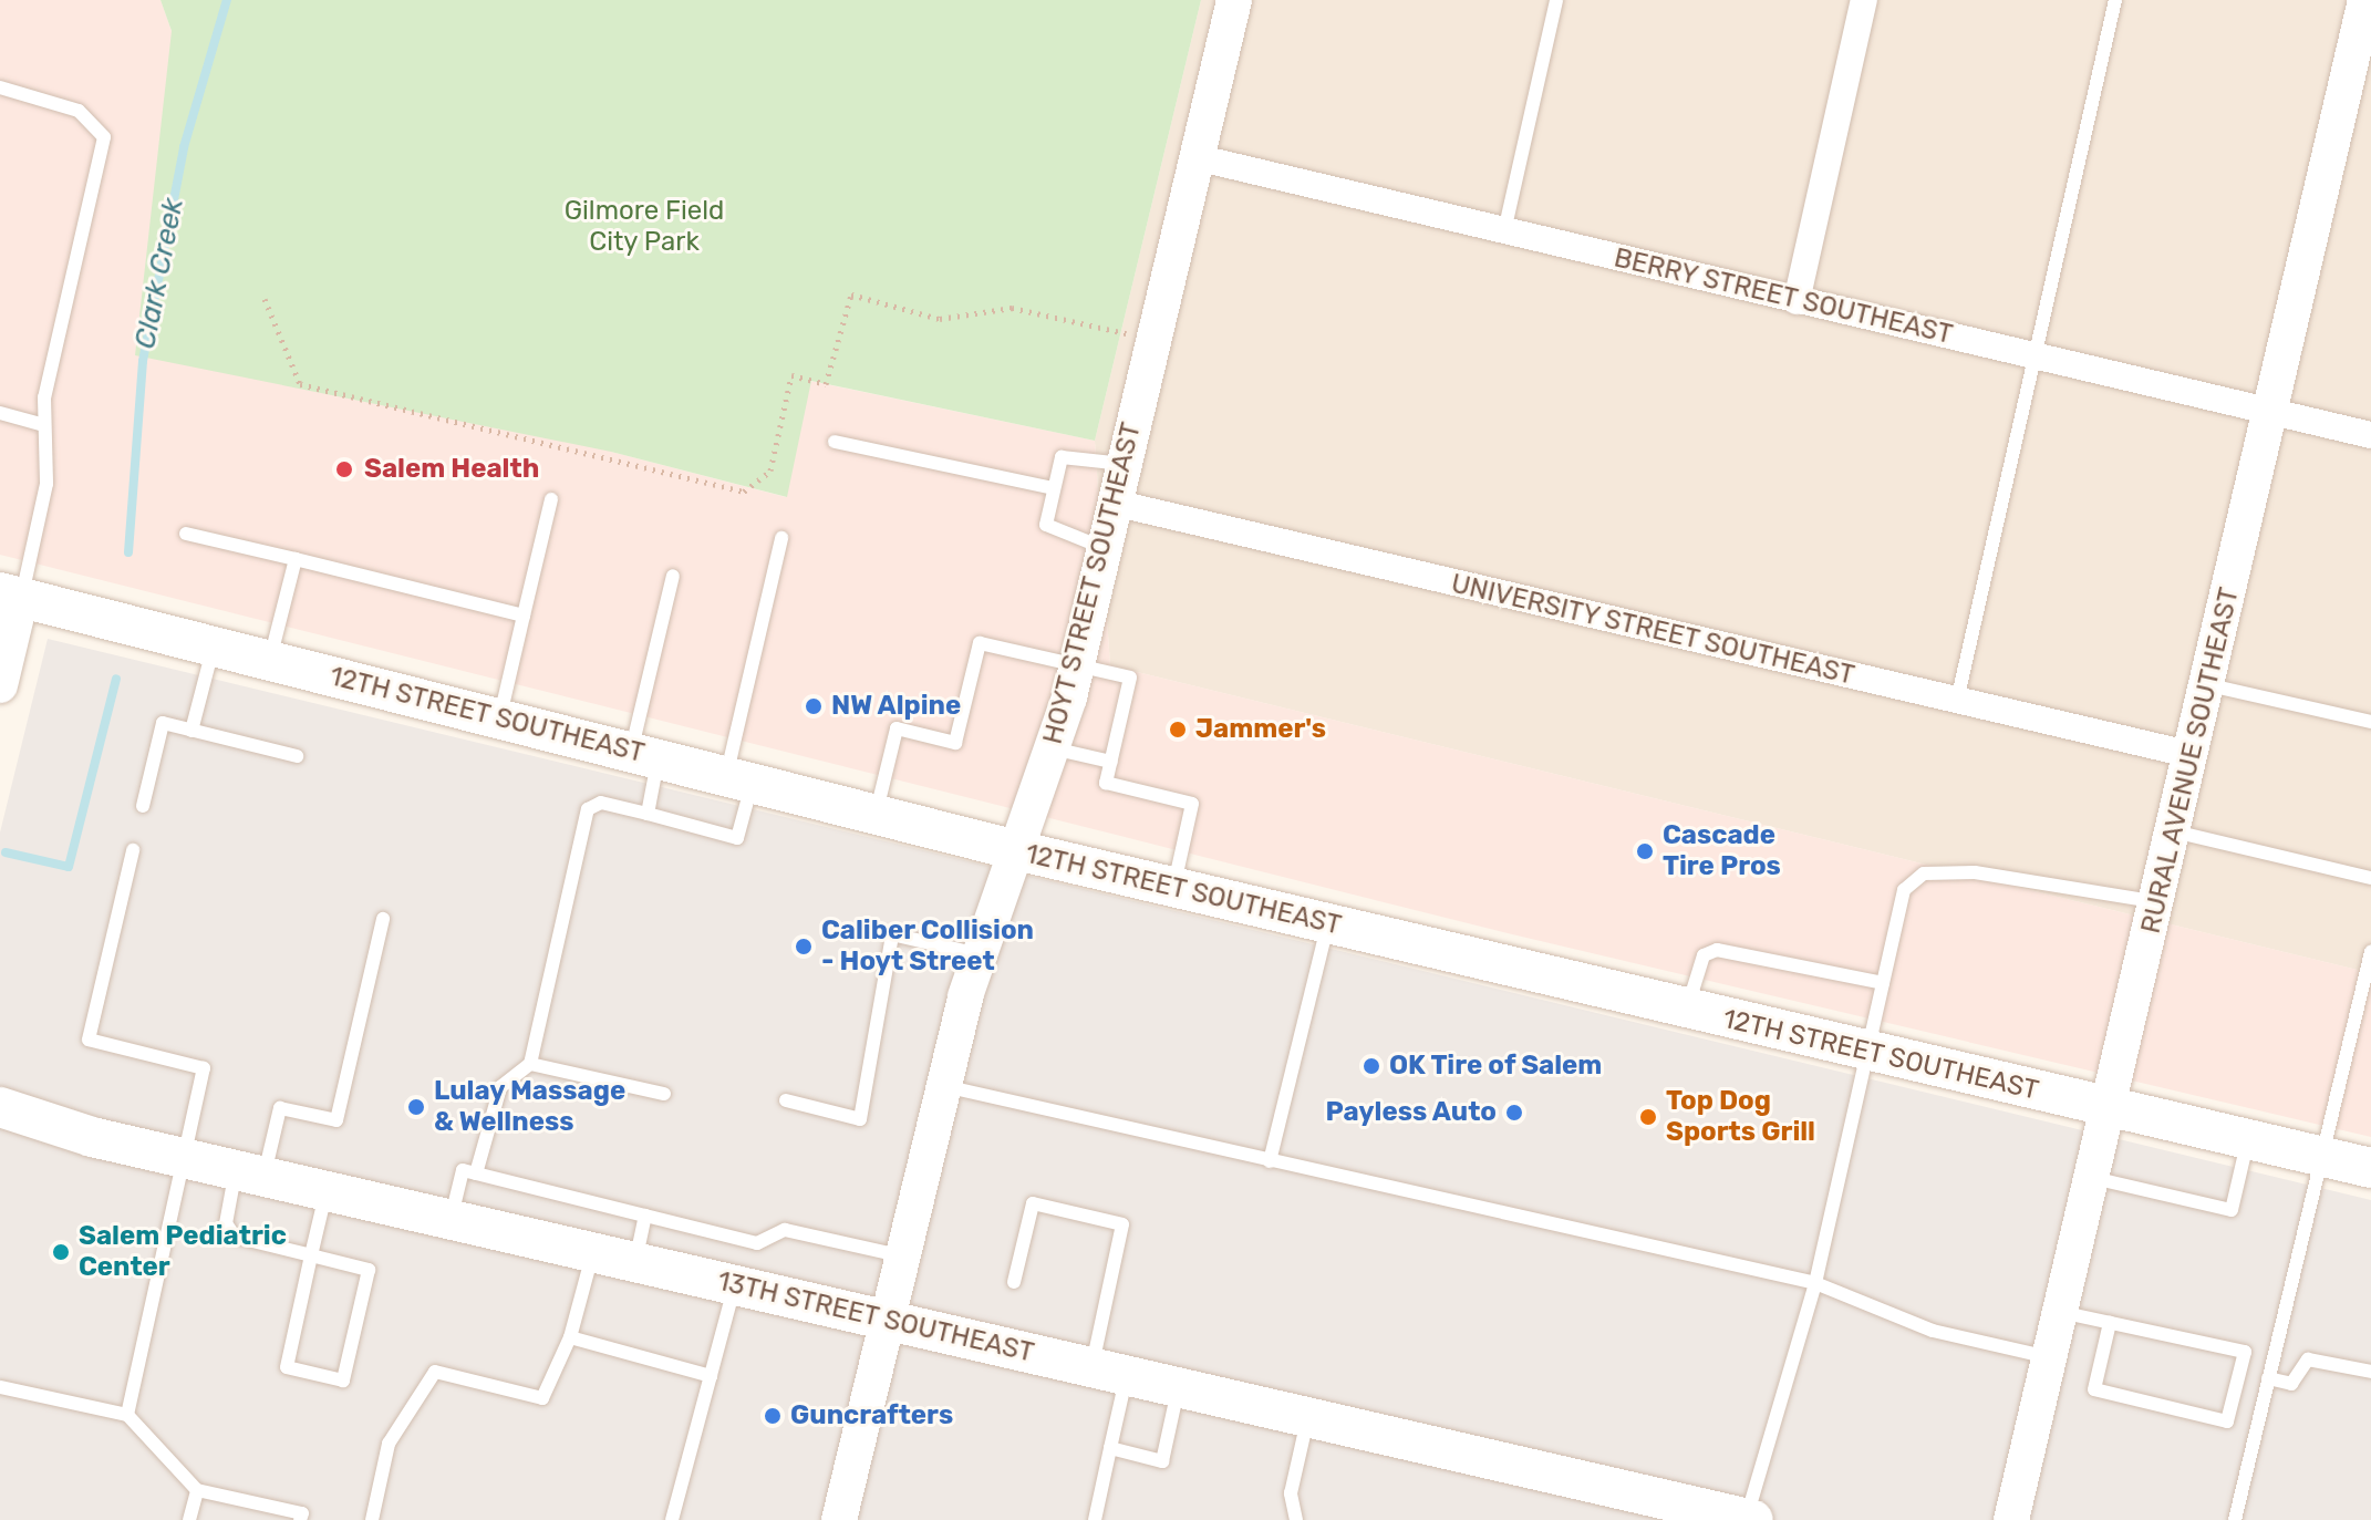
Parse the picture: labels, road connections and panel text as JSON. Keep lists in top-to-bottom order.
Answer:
{
  "streets": {
    "main road": ["12TH STREET SOUTHEAST", "13TH STREET SOUTHEAST"],
    "street": [
      "BERRY STREET SOUTHEAST",
      "HOYT STREET SOUTHEAST",
      "UNIVERSITY STREET SOUTHEAST",
      "RURAL AVENUE SOUTHEAST"
    ]
  },
  "crossings": [
    ["BERRY STREET SOUTHEAST", "HOYT STREET SOUTHEAST"],
    ["BERRY STREET SOUTHEAST", "RURAL AVENUE SOUTHEAST"],
    ["HOYT STREET SOUTHEAST", "UNIVERSITY STREET SOUTHEAST"],
    ["HOYT STREET SOUTHEAST", "12TH STREET SOUTHEAST"],
    ["HOYT STREET SOUTHEAST", "13TH STREET SOUTHEAST"],
    ["UNIVERSITY STREET SOUTHEAST", "RURAL AVENUE SOUTHEAST"],
    ["12TH STREET SOUTHEAST", "RURAL AVENUE SOUTHEAST"]
  ],
  "water": ["Clark Creek"],
  "parks": ["Gilmore Field City Park"],
  "places": [
    "Salem Health",
    "NW Alpine",
    "Jammer's",
    "Cascade Tire Pros",
    "Caliber Collision - Hoyt Street",
    "OK Tire of Salem",
    "Lulay Massage & Wellness",
    "Payless Auto",
    "Top Dog Sports Grill",
    "Salem Pediatric Center",
    "Guncrafters"
  ]
}
